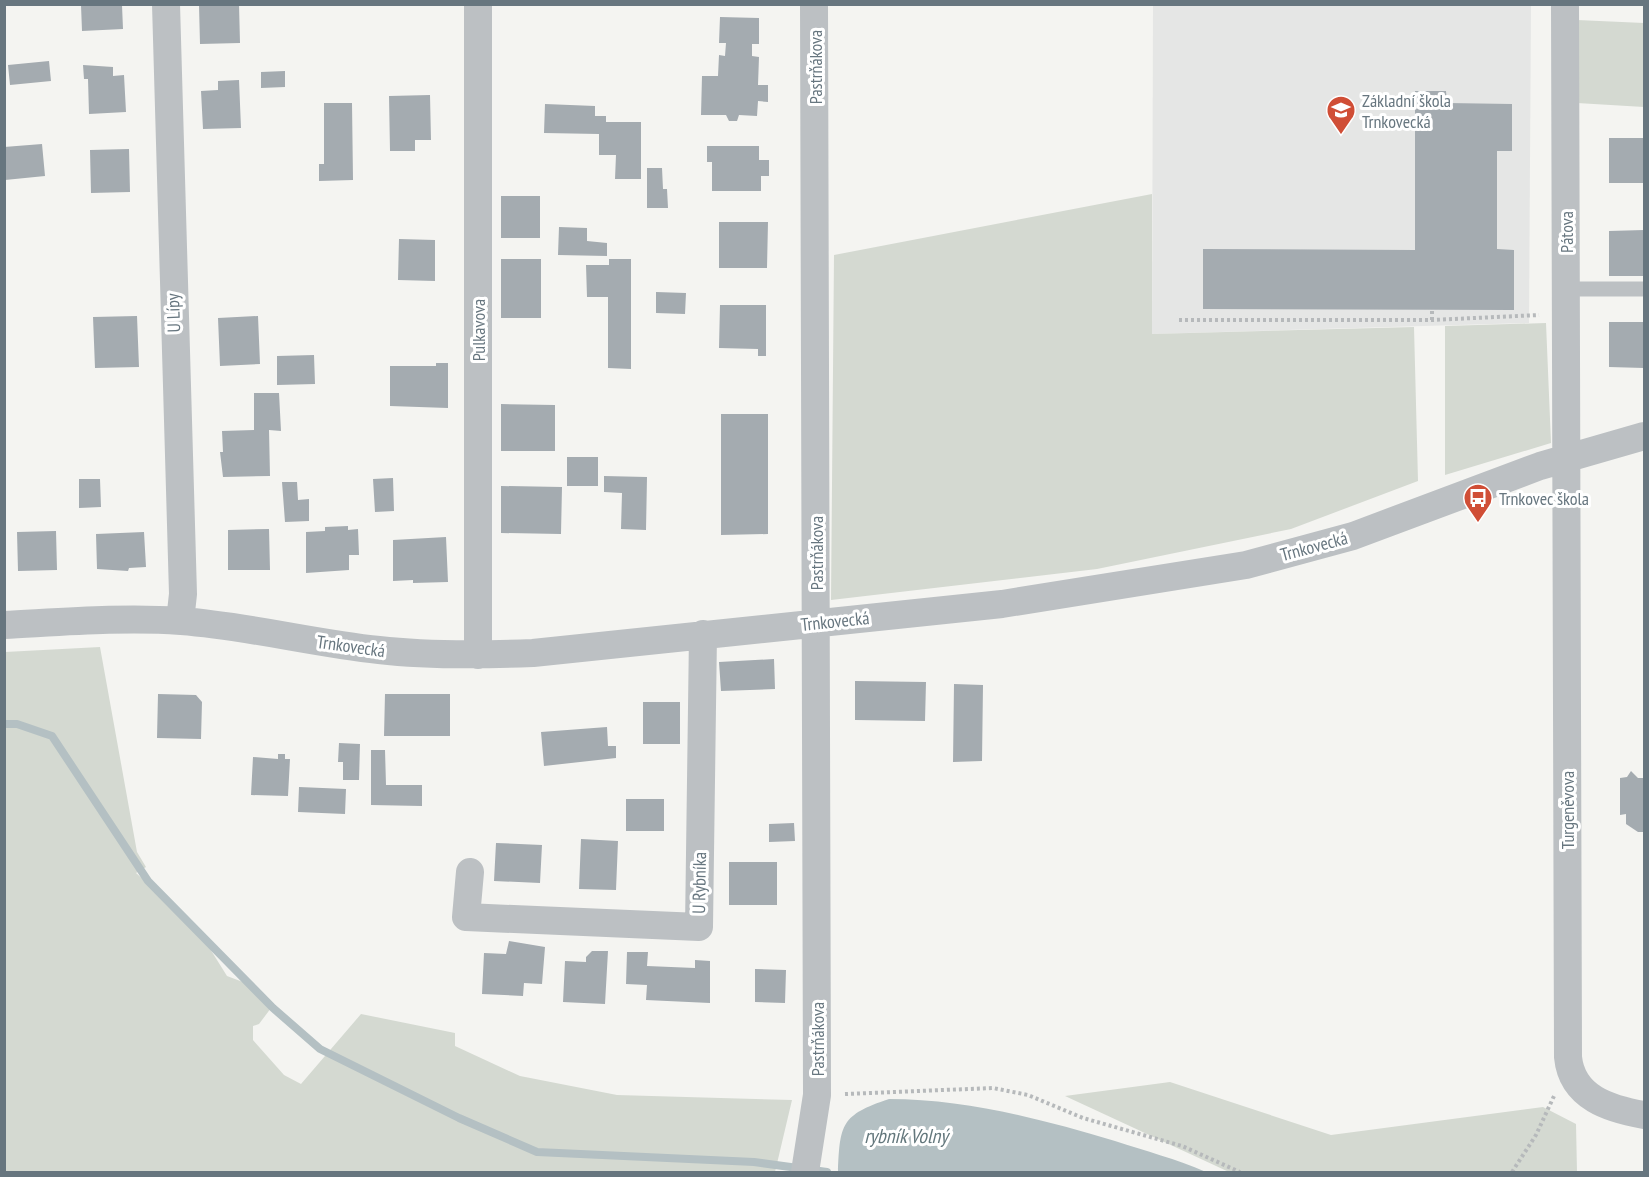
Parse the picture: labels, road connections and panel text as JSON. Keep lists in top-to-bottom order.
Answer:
{
  "streets": {
    "street": [
      "Pastrňákova",
      "Pátova",
      "U Lípy",
      "Pulkavova",
      "Trnkovecká",
      "Turgeněvova",
      "U Rybníka"
    ]
  },
  "crossings": [
    ["Pastrňákova", "Trnkovecká"],
    ["Pátova", "Trnkovecká"],
    ["Pátova", "Turgeněvova"],
    ["U Lípy", "Trnkovecká"],
    ["Pulkavova", "Trnkovecká"],
    ["Trnkovecká", "Turgeněvova"],
    ["Trnkovecká", "U Rybníka"]
  ],
  "water": ["rybník Volný"],
  "places": {
    "school or university": ["Základní škola Trnkovecká"],
    "bus stop": ["Trnkovec škola"]
  }
}
